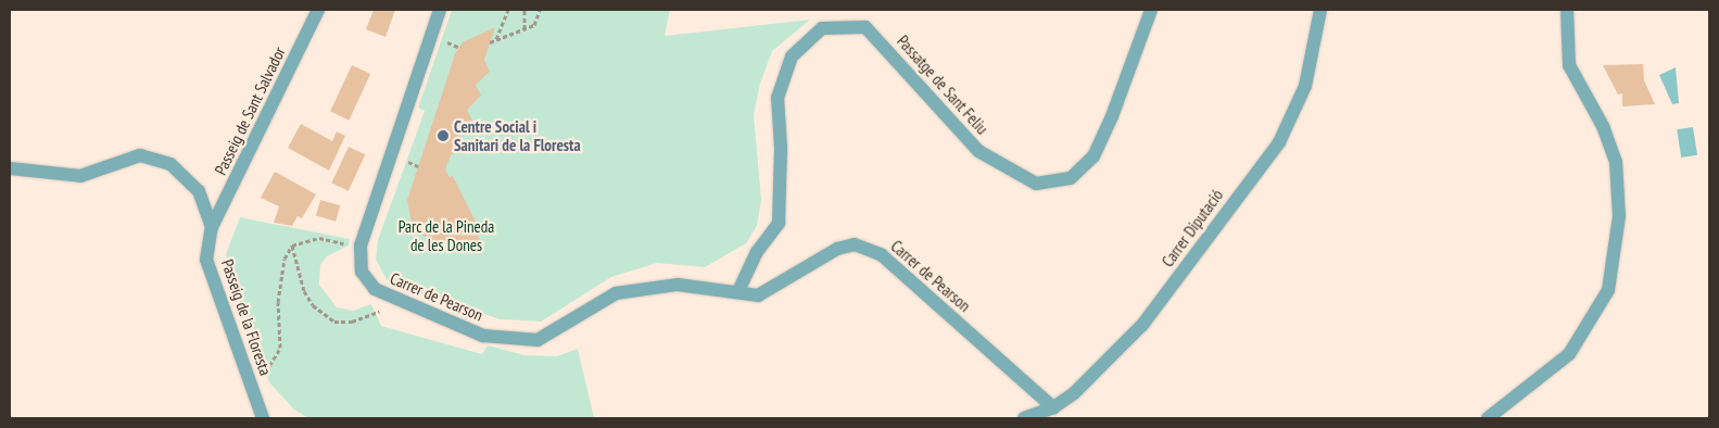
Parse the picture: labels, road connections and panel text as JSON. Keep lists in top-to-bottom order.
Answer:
{
  "streets": {
    "street": [
      "Passatge de Sant Feliu",
      "Passeig de Sant Salvador",
      "Carrer Diputació",
      "Carrer de Pearson",
      "Passeig de la Floresta"
    ]
  },
  "crossings": [
    ["Passatge de Sant Feliu", "Carrer de Pearson"],
    ["Passeig de Sant Salvador", "Passeig de la Floresta"],
    ["Carrer Diputació", "Carrer de Pearson"]
  ],
  "parks": ["Parc de la Pineda de les Dones"],
  "places": ["Centre Social i Sanitari de la Floresta"]
}
